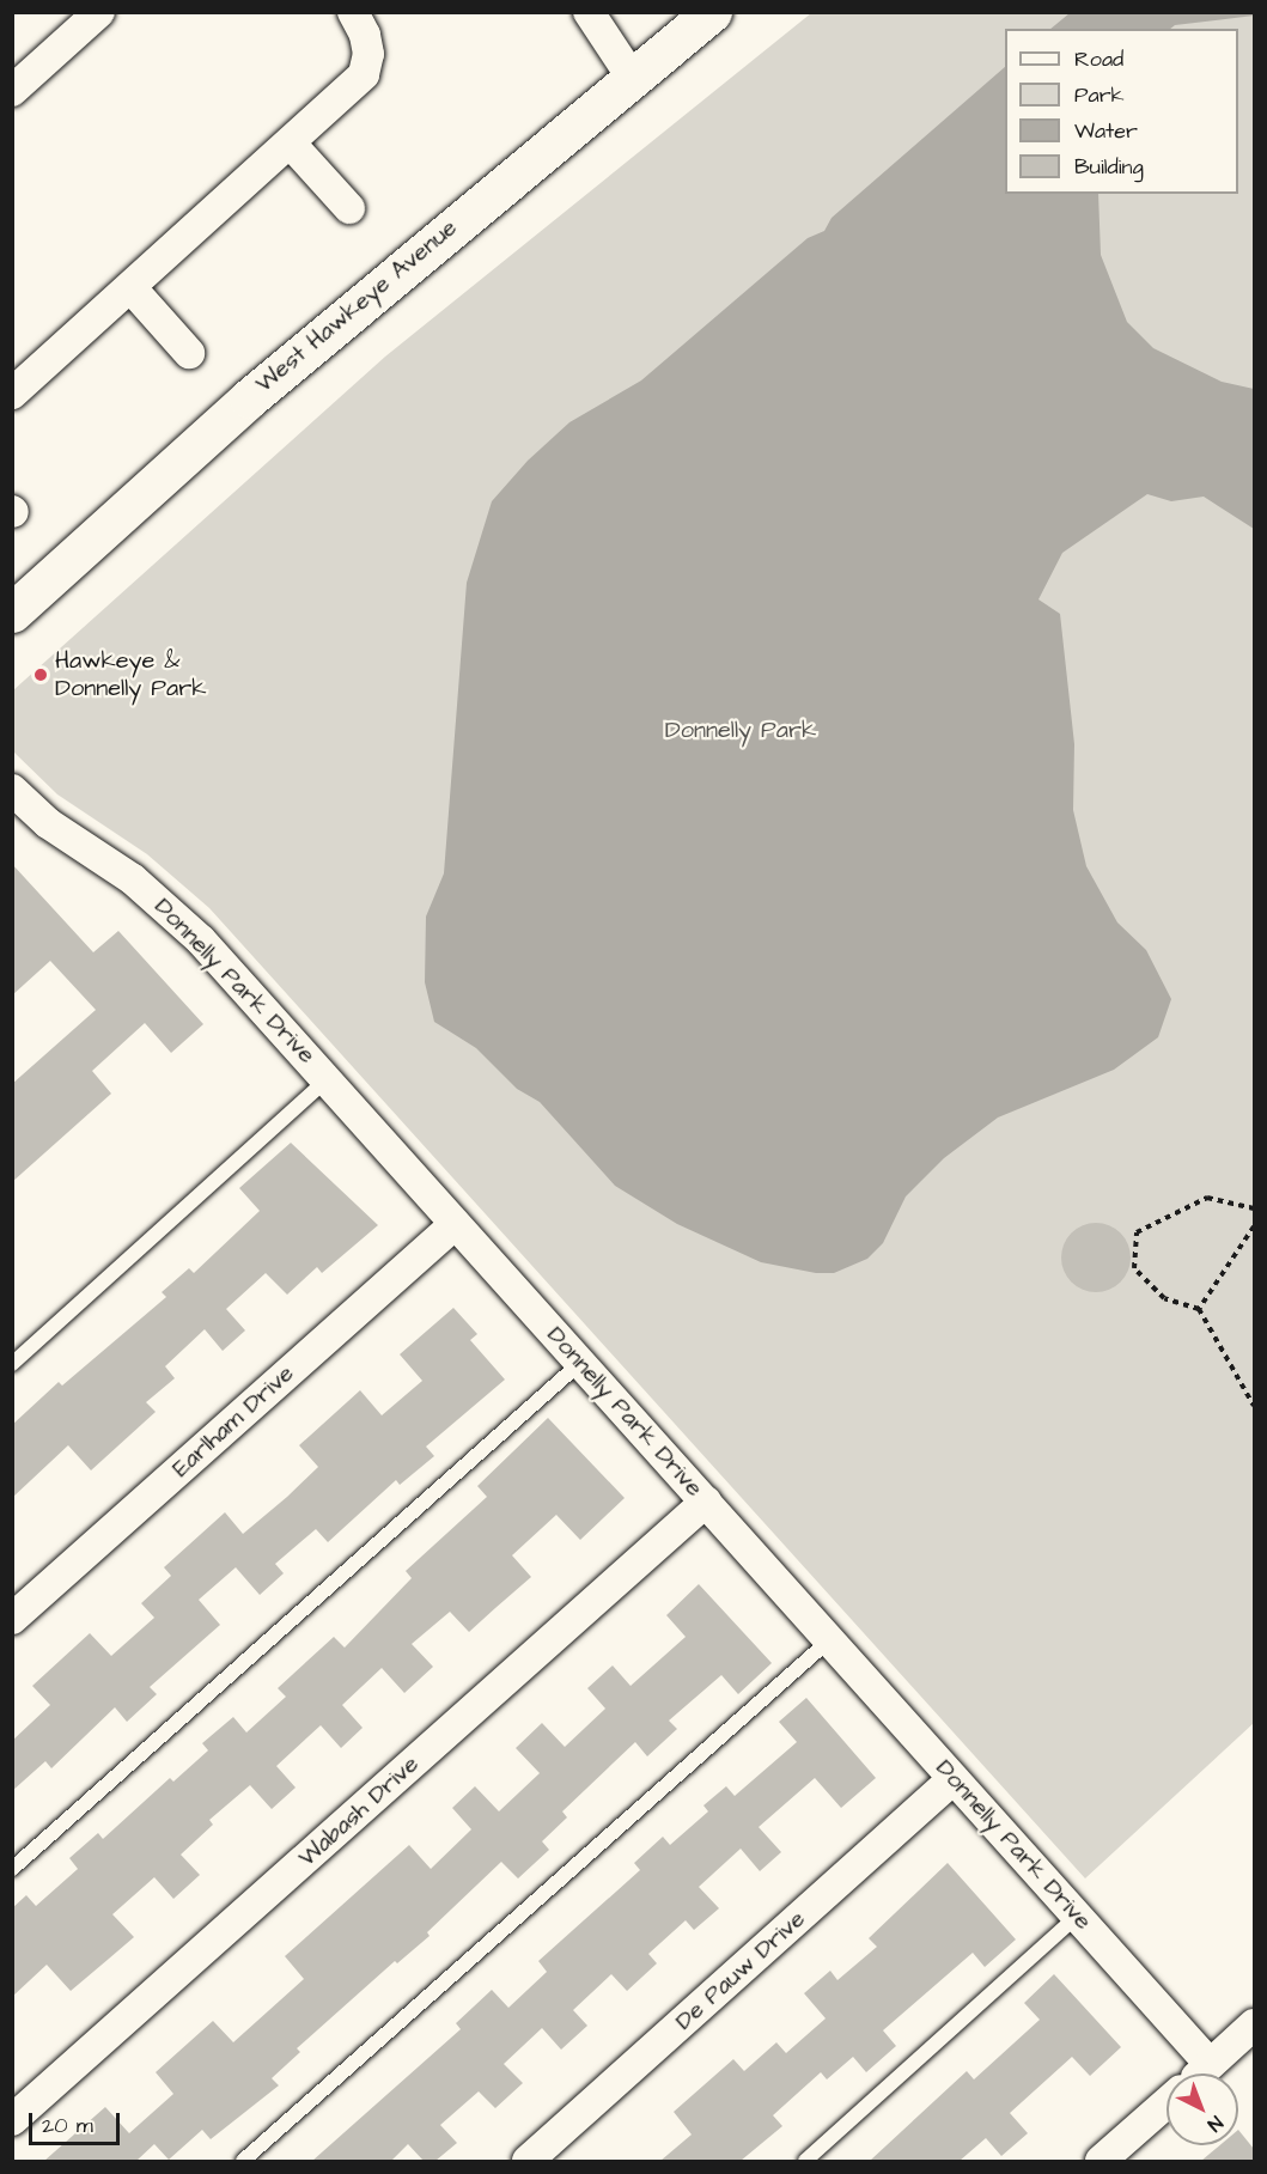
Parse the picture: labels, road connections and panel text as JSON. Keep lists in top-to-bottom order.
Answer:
{
  "streets": {
    "street": [
      "West Hawkeye Avenue",
      "Donnelly Park Drive",
      "Earlham Drive",
      "Wabash Drive",
      "De Pauw Drive"
    ]
  },
  "crossings": [
    ["Donnelly Park Drive", "Earlham Drive"],
    ["Donnelly Park Drive", "Wabash Drive"],
    ["Donnelly Park Drive", "De Pauw Drive"]
  ],
  "parks": ["Donnelly Park"],
  "places": ["Hawkeye & Donnelly Park"],
  "legend": [
    "Road",
    "Park",
    "Water",
    "Building"
  ],
  "scale_bar": "20 m",
  "north": "bottom right"
}
